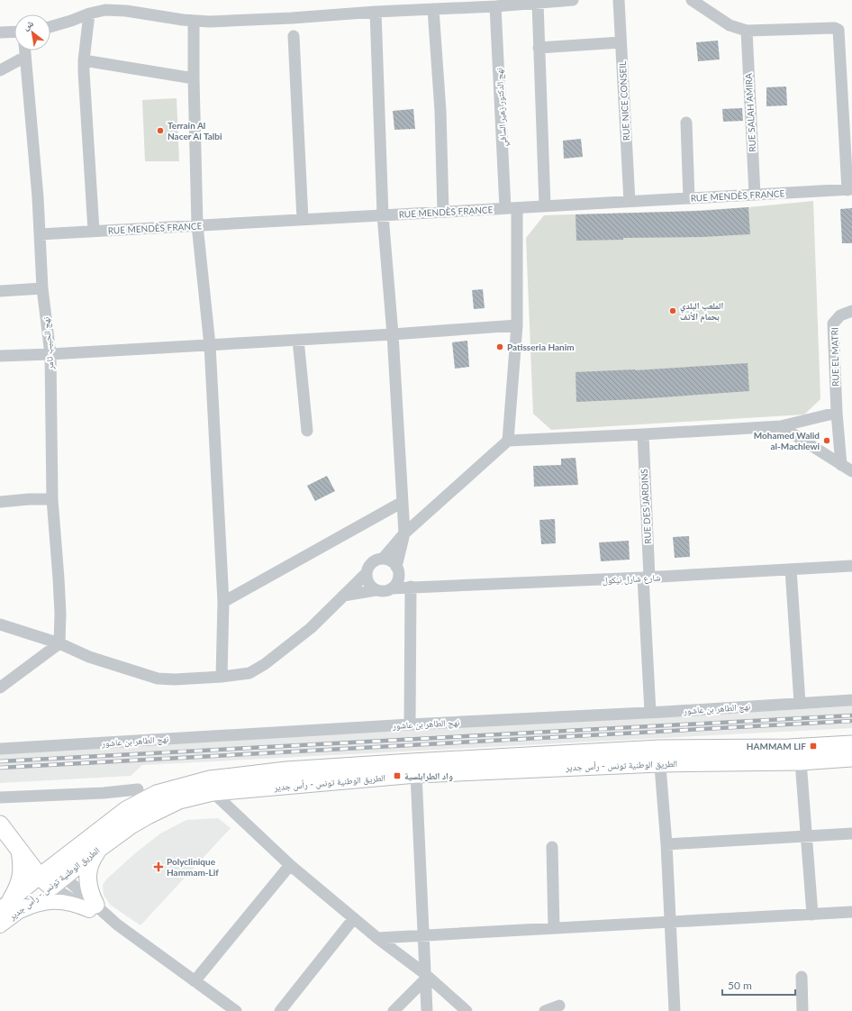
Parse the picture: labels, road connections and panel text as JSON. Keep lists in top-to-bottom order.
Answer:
{
  "streets": {
    "highway": ["الطريق الوطنية تونس - رأس جدير"],
    "street": [
      "RUE NICE CONSEIL",
      "نهج الدكتور زهير السافي",
      "RUE SALAH AMIRA",
      "RUE MENDÈS FRANCE",
      "نهج الحبيب ثامر",
      "RUE EL MATRI",
      "RUE DES JARDINS",
      "شارع شارل نيكول",
      "نهج الطاهر بن عاشور"
    ]
  },
  "crossings": [
    ["RUE NICE CONSEIL", "RUE MENDÈS FRANCE"],
    ["نهج الدكتور زهير السافي", "RUE MENDÈS FRANCE"],
    ["RUE SALAH AMIRA", "RUE MENDÈS FRANCE"],
    ["RUE MENDÈS FRANCE", "نهج الحبيب ثامر"],
    ["RUE DES JARDINS", "شارع شارل نيكول"],
    ["RUE DES JARDINS", "نهج الطاهر بن عاشور"]
  ],
  "places": {
    "other": [
      "Terrain Al Nacer Al Talbi",
      "الملعب البلدي بحمام الأتف",
      "Patisseria Hanim",
      "Mohamed Walid al-Machlewi"
    ],
    "transit": ["HAMMAM LIF", "واد الطرابلسية"],
    "health": ["Polyclinique Hammam-Lif"]
  },
  "scale_bar": "50 m",
  "north": "top left"
}
